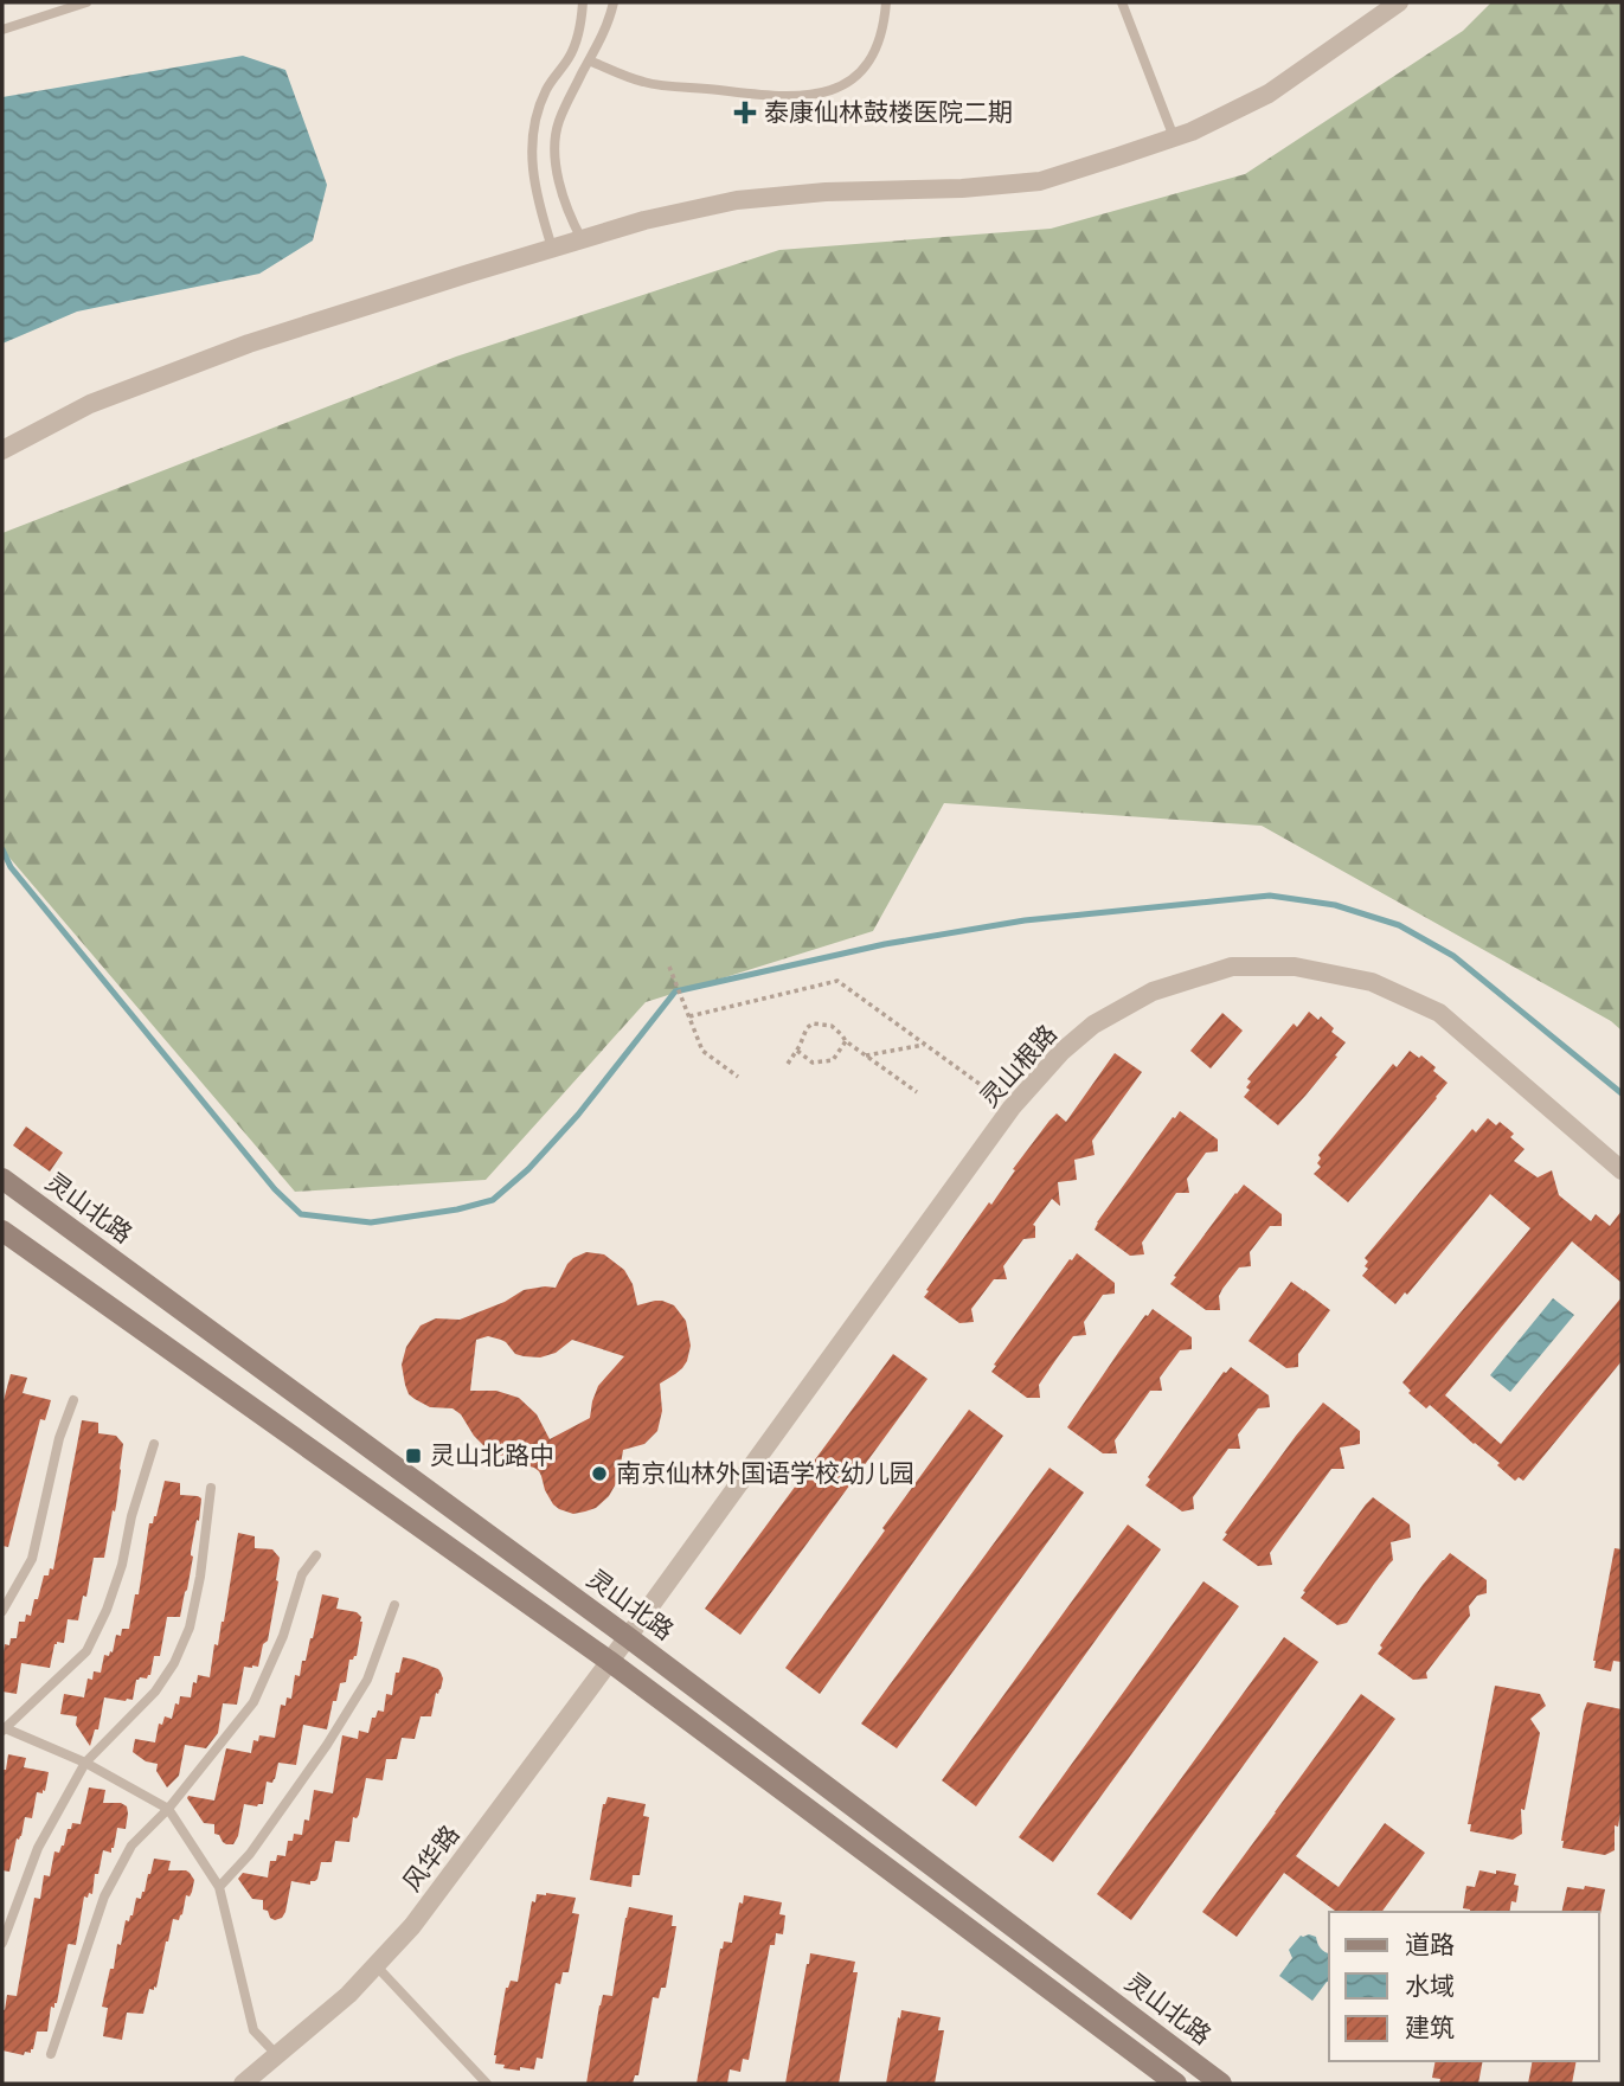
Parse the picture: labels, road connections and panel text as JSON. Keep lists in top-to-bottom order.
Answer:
{
  "streets": {
    "main road": ["灵山北路"],
    "street": ["灵山根路", "风华路"]
  },
  "crossings": [
    ["灵山根路", "灵山北路"],
    ["灵山根路", "风华路"],
    ["灵山北路", "风华路"]
  ],
  "places": {
    "health": ["泰康仙林鼓楼医院二期"],
    "transit": ["灵山北路中"],
    "other": ["南京仙林外国语学校幼儿园"]
  },
  "legend": ["道路", "水域", "建筑"]
}
